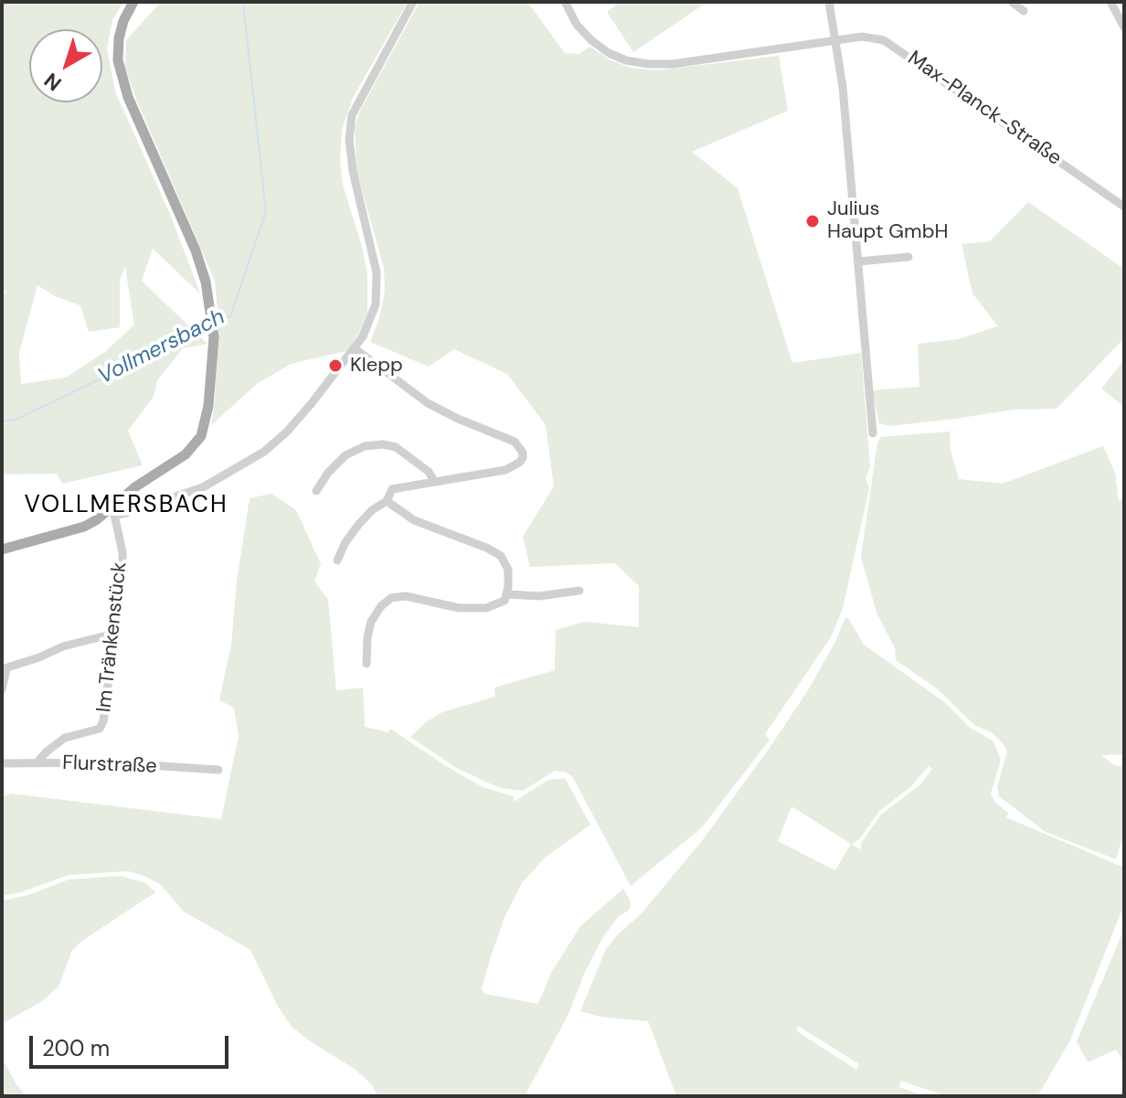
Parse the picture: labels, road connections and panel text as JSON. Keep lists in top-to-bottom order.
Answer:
{
  "streets": {
    "street": ["Max-Planck-Straße", "Im Tränkenstück", "Flurstraße"]
  },
  "crossings": [
    ["Im Tränkenstück", "Flurstraße"]
  ],
  "districts": ["VOLLMERSBACH"],
  "water": ["Vollmersbach"],
  "places": ["Julius Haupt GmbH", "Klepp"],
  "scale_bar": "200 m",
  "north": "bottom left"
}
